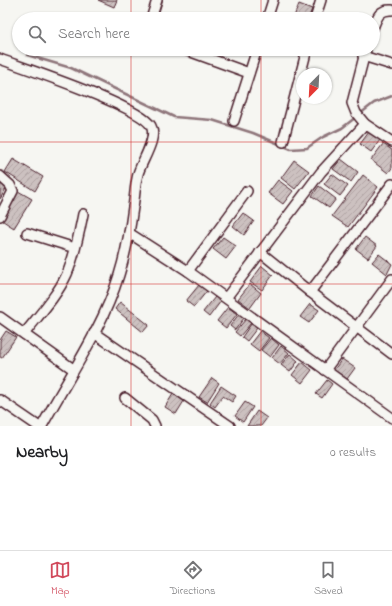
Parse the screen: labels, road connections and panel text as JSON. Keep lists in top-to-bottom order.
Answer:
{
  "north": "bottom left",
  "page": {
    "search": "Search here",
    "heading": ["Nearby", "0 results"],
    "nav": ["Map", "Directions", "Saved"]
  }
}
